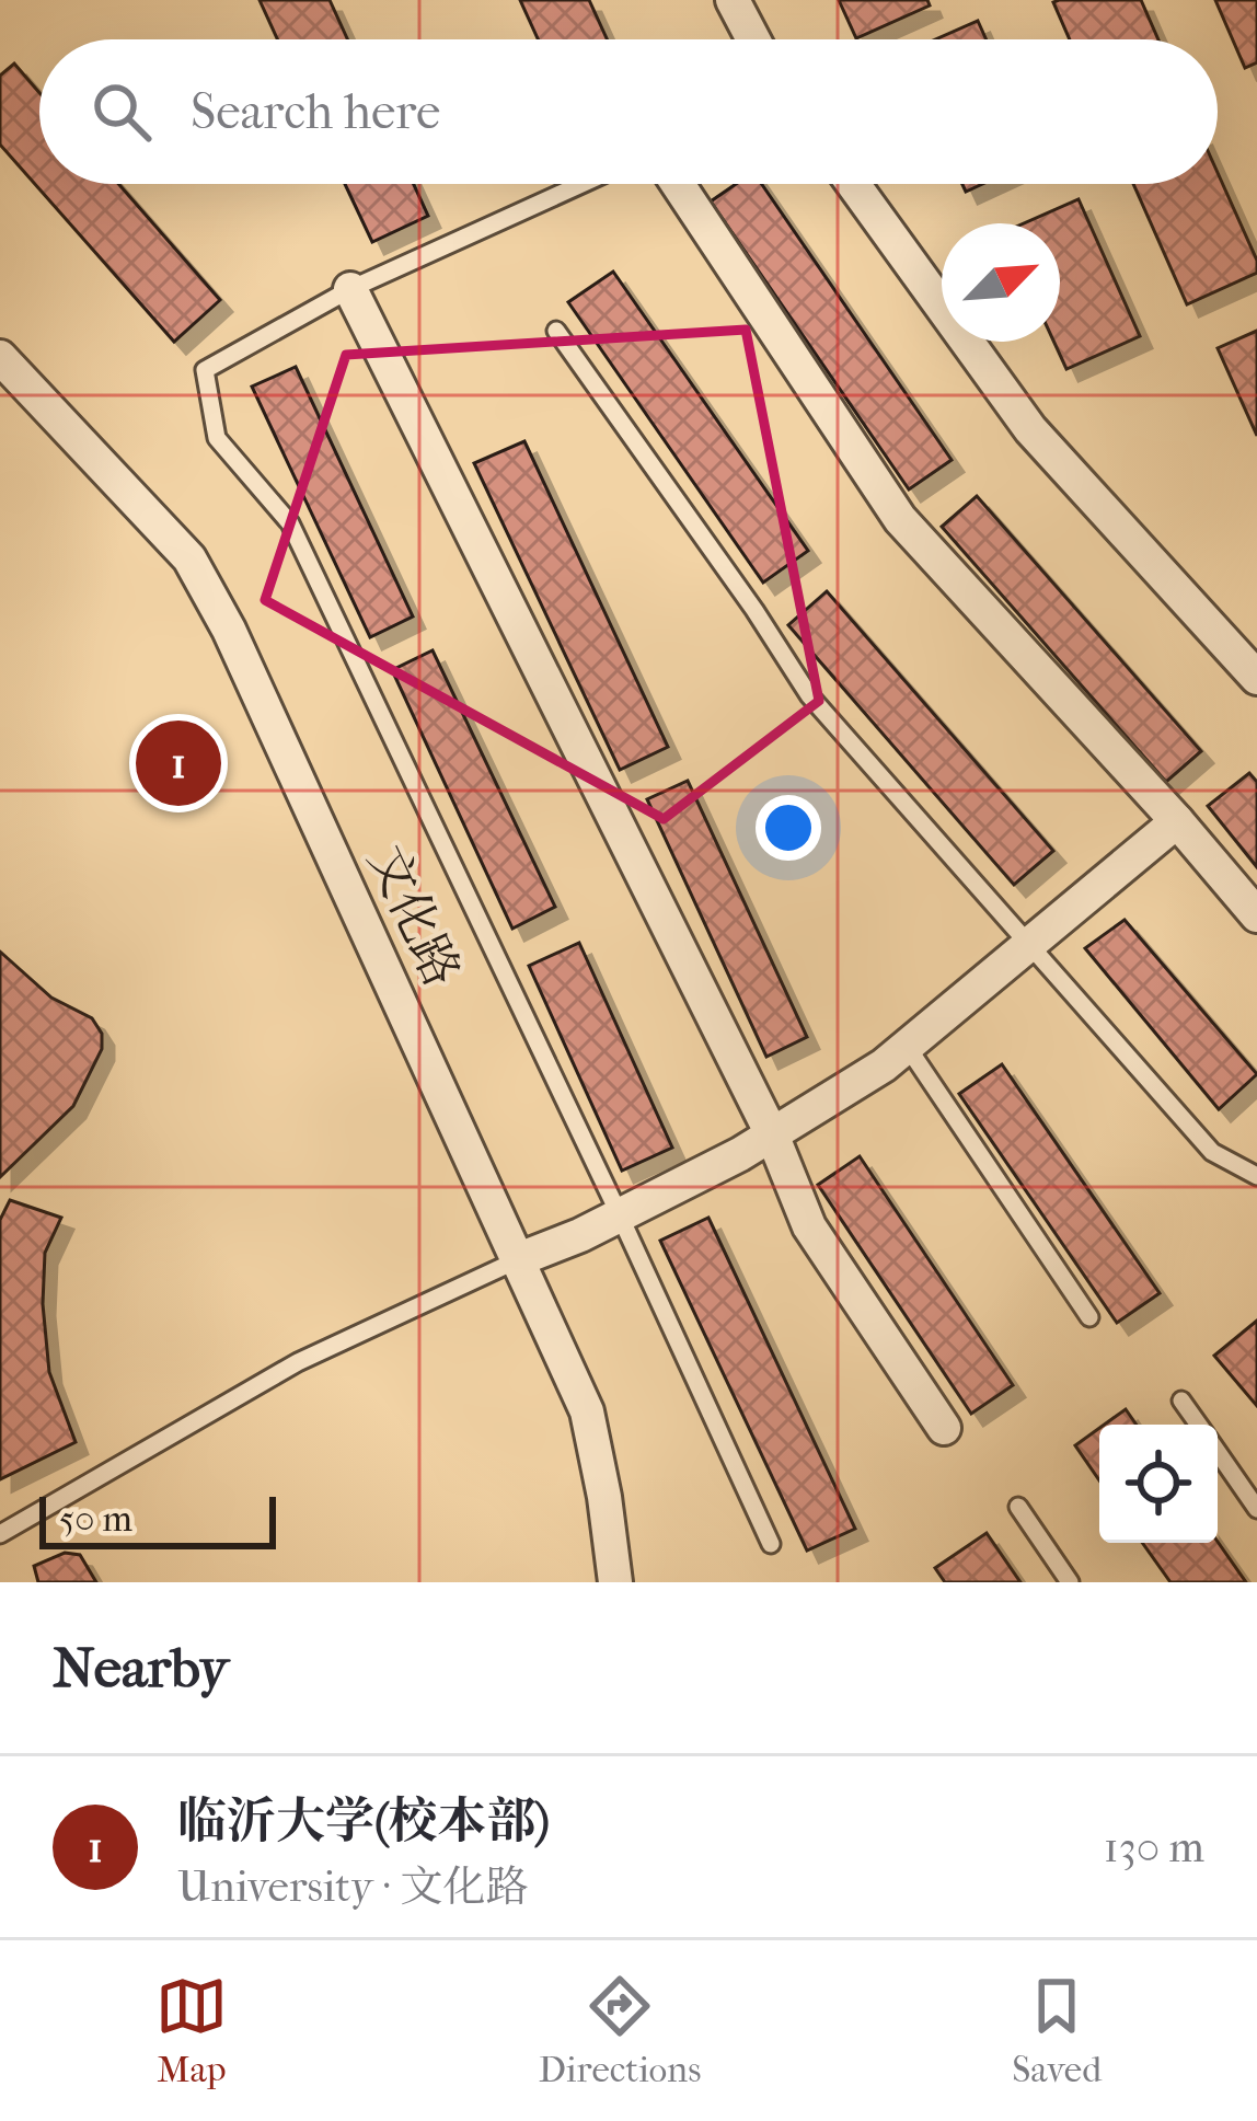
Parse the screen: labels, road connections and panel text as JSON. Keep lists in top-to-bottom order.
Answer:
{
  "streets": {
    "street": ["文化路"]
  },
  "scale_bar": "50 m",
  "north": "top right",
  "page": {
    "search": "Search here",
    "pins": "1",
    "scale": "50 m",
    "heading": "Nearby",
    "list": [
      {
        "mark": "1",
        "name": "临沂大学(校本部)",
        "note": "University · 文化路",
        "value": "130 m"
      }
    ],
    "nav": ["Map", "Directions", "Saved"]
  }
}
